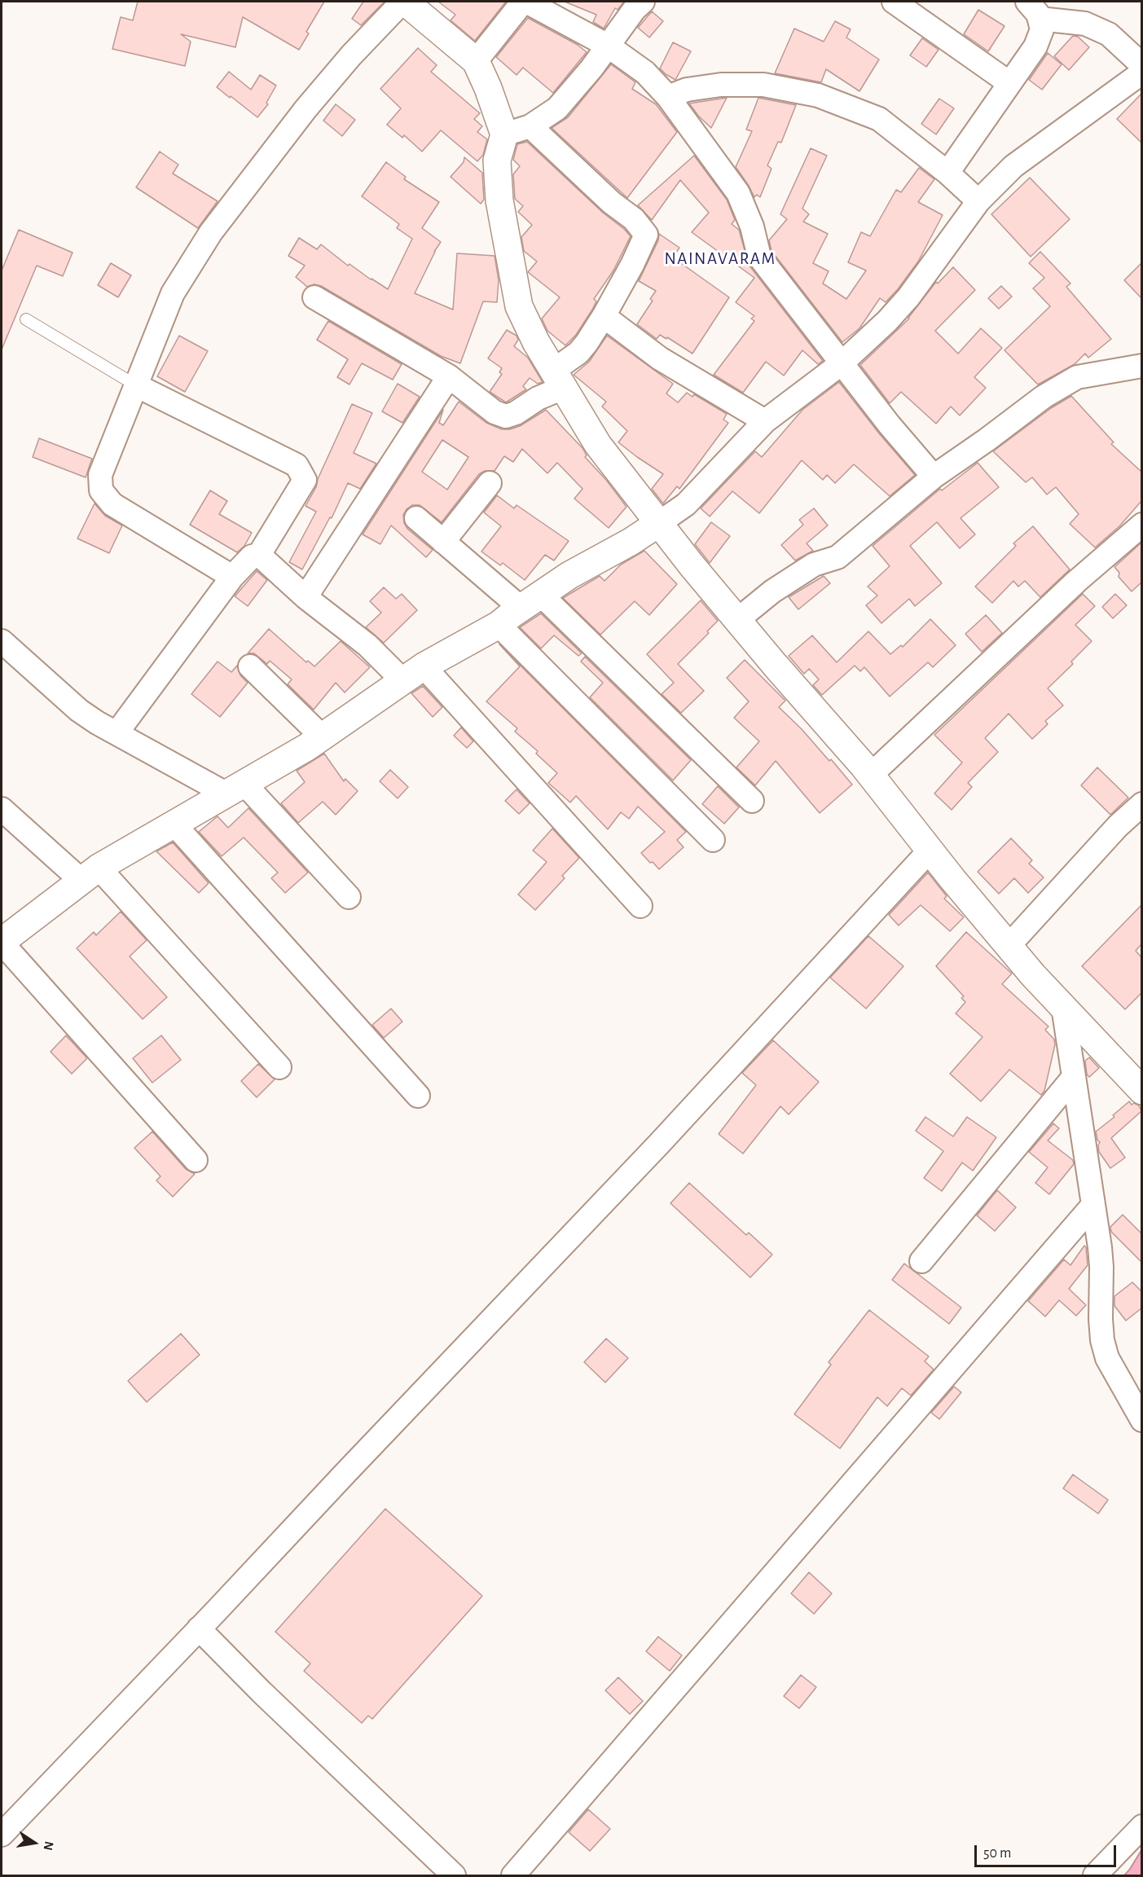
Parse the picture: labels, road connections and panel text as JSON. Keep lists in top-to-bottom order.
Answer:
{
  "districts": ["NAINAVARAM"],
  "scale_bar": "50 m",
  "north": "right"
}
